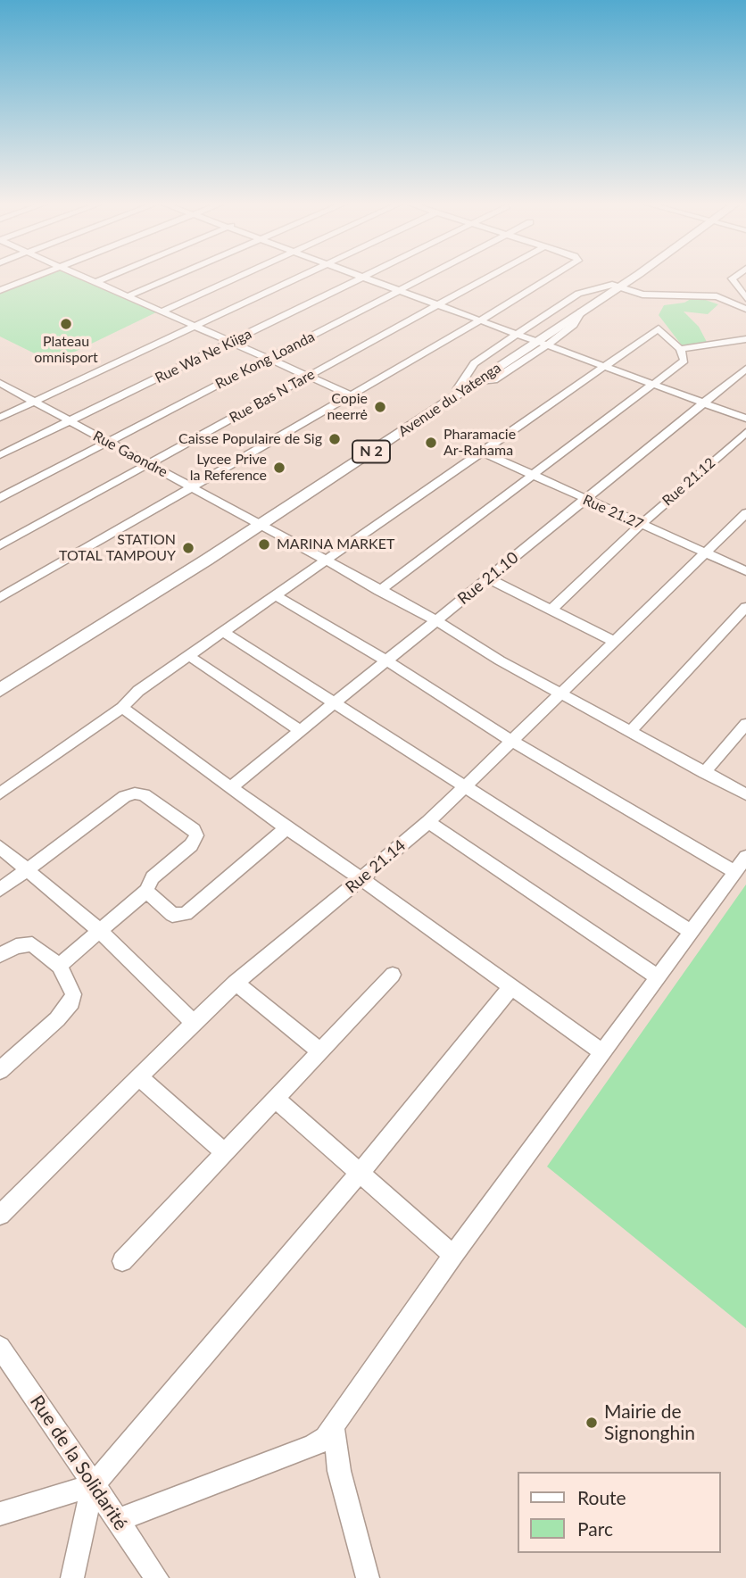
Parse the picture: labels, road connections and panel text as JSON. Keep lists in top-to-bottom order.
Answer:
{
  "streets": {
    "main road": ["Avenue du Yatenga", "N 2"],
    "street": [
      "Rue Wa Ne Kiiga",
      "Rue Kong Loanda",
      "Rue Bas N Tare",
      "Rue Gaondre",
      "Rue 21.12",
      "Rue 21.27",
      "Rue 21.10",
      "Rue 21.14",
      "Rue de la Solidarité"
    ]
  },
  "crossings": [
    ["Rue Wa Ne Kiiga", "Rue Gaondre"],
    ["Rue Kong Loanda", "Rue Gaondre"],
    ["Rue Bas N Tare", "Rue Gaondre"],
    ["Avenue du Yatenga", "Rue Gaondre"],
    ["Rue Gaondre", "Rue 21.10"],
    ["Rue Gaondre", "Rue 21.14"],
    ["Rue 21.12", "Rue 21.27"],
    ["Rue 21.27", "Rue 21.10"],
    ["Rue 21.27", "Rue 21.14"]
  ],
  "places": [
    "Plateau omnisport",
    "Copie neerrė",
    "Caisse Populaire de Sig",
    "Pharamacie Ar-Rahama",
    "Lycee Prive la Reference",
    "MARINA MARKET",
    "STATION TOTAL TAMPOUY",
    "Mairie de Signonghin"
  ],
  "legend": ["Route", "Parc"]
}
